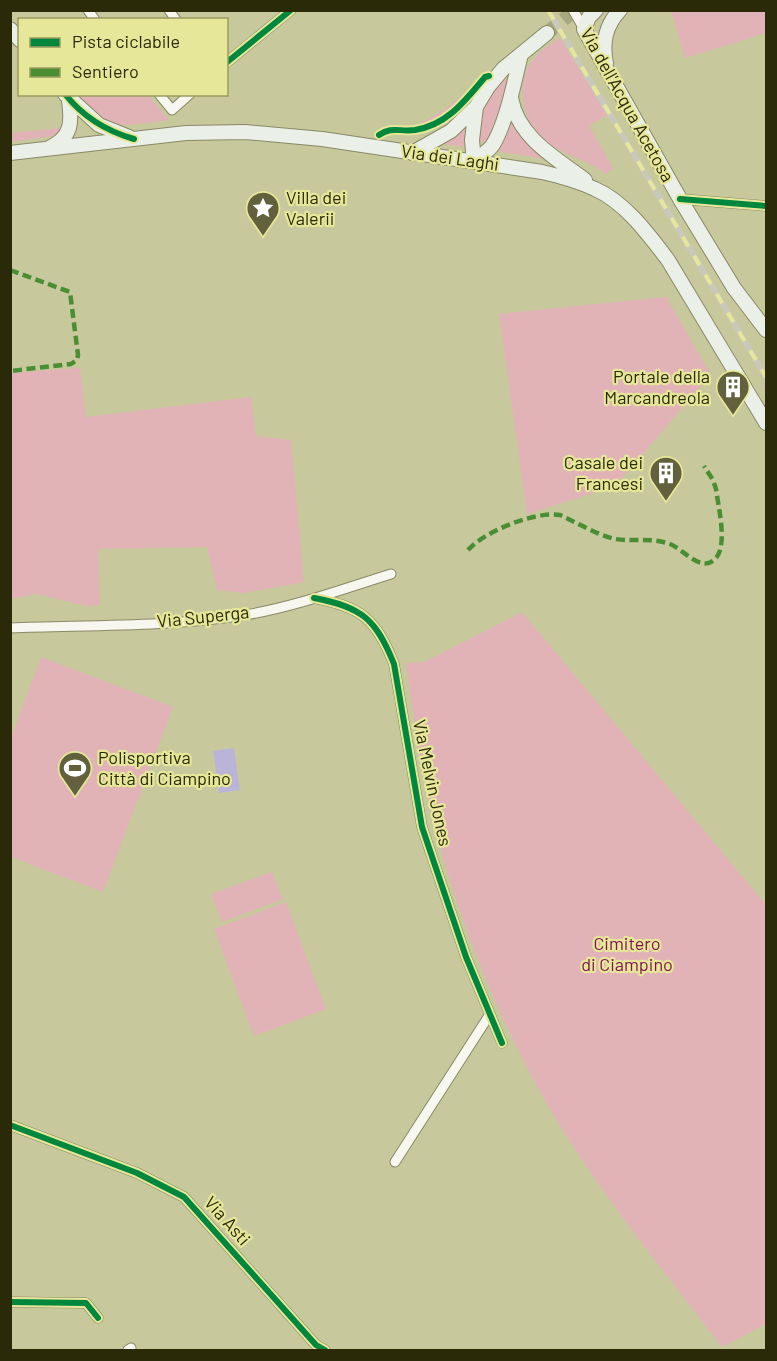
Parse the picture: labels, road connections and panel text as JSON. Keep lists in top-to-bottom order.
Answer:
{
  "streets": {
    "main road": ["Via dell'Acqua Acetosa", "Via dei Laghi"],
    "street": ["Via Superga", "Via Melvin Jones", "Via Asti"]
  },
  "crossings": [
    ["Via Superga", "Via Melvin Jones"]
  ],
  "parks": ["Cimitero di Ciampino"],
  "places": {
    "place": ["Villa dei Valerii"],
    "building": ["Portale della Marcandreola", "Casale dei Francesi"],
    "sports": ["Polisportiva Città di Ciampino"]
  },
  "legend": ["Pista ciclabile", "Sentiero"]
}
